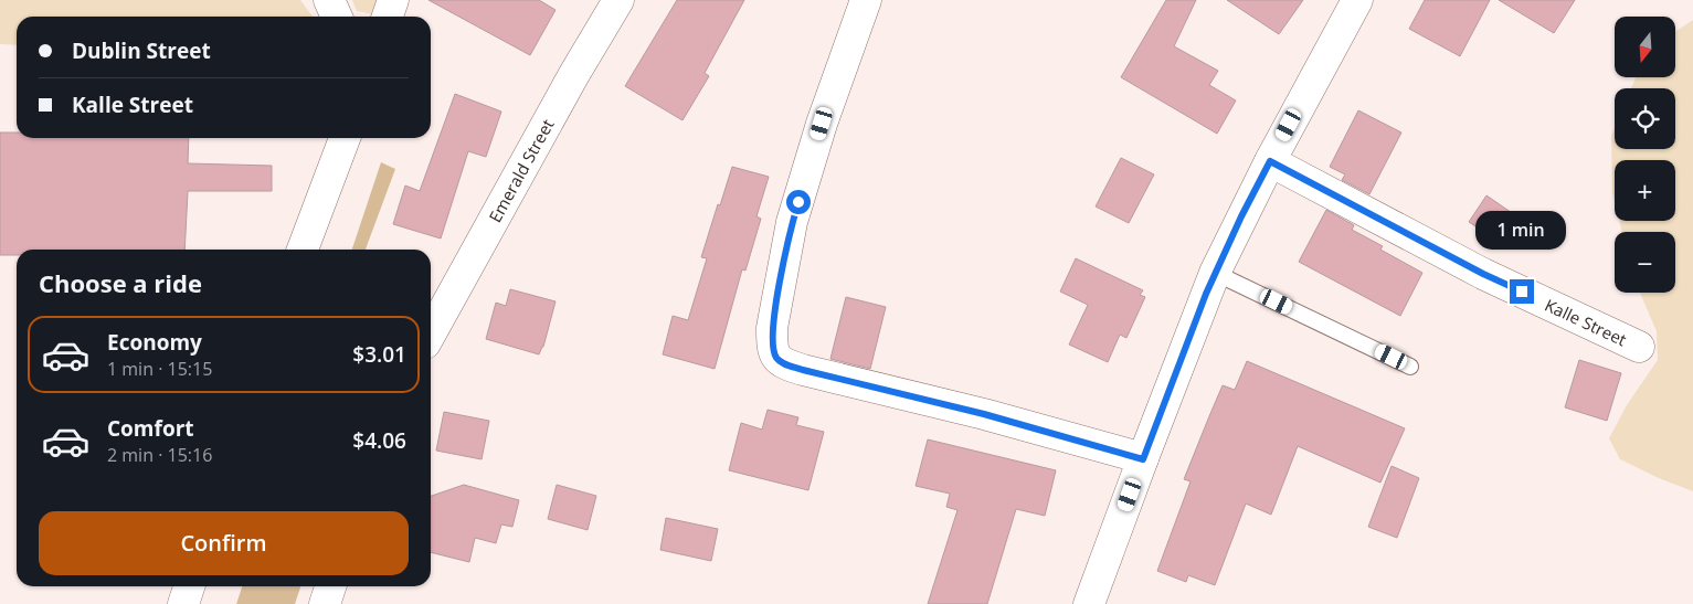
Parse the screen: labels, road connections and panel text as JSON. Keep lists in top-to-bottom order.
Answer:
{
  "streets": {
    "street": ["Emerald Street", "Kalle Street"]
  },
  "north": "bottom",
  "page": {
    "map_buttons": ["+", "−"],
    "banner": ["Dublin Street", "Kalle Street"],
    "bubble": "1 min",
    "heading": "Choose a ride",
    "list": [
      {
        "name": "Economy",
        "note": "1 min · 15:15",
        "value": "$3.01"
      },
      {
        "name": "Comfort",
        "note": "2 min · 15:16",
        "value": "$4.06"
      }
    ],
    "buttons": "Confirm"
  }
}
